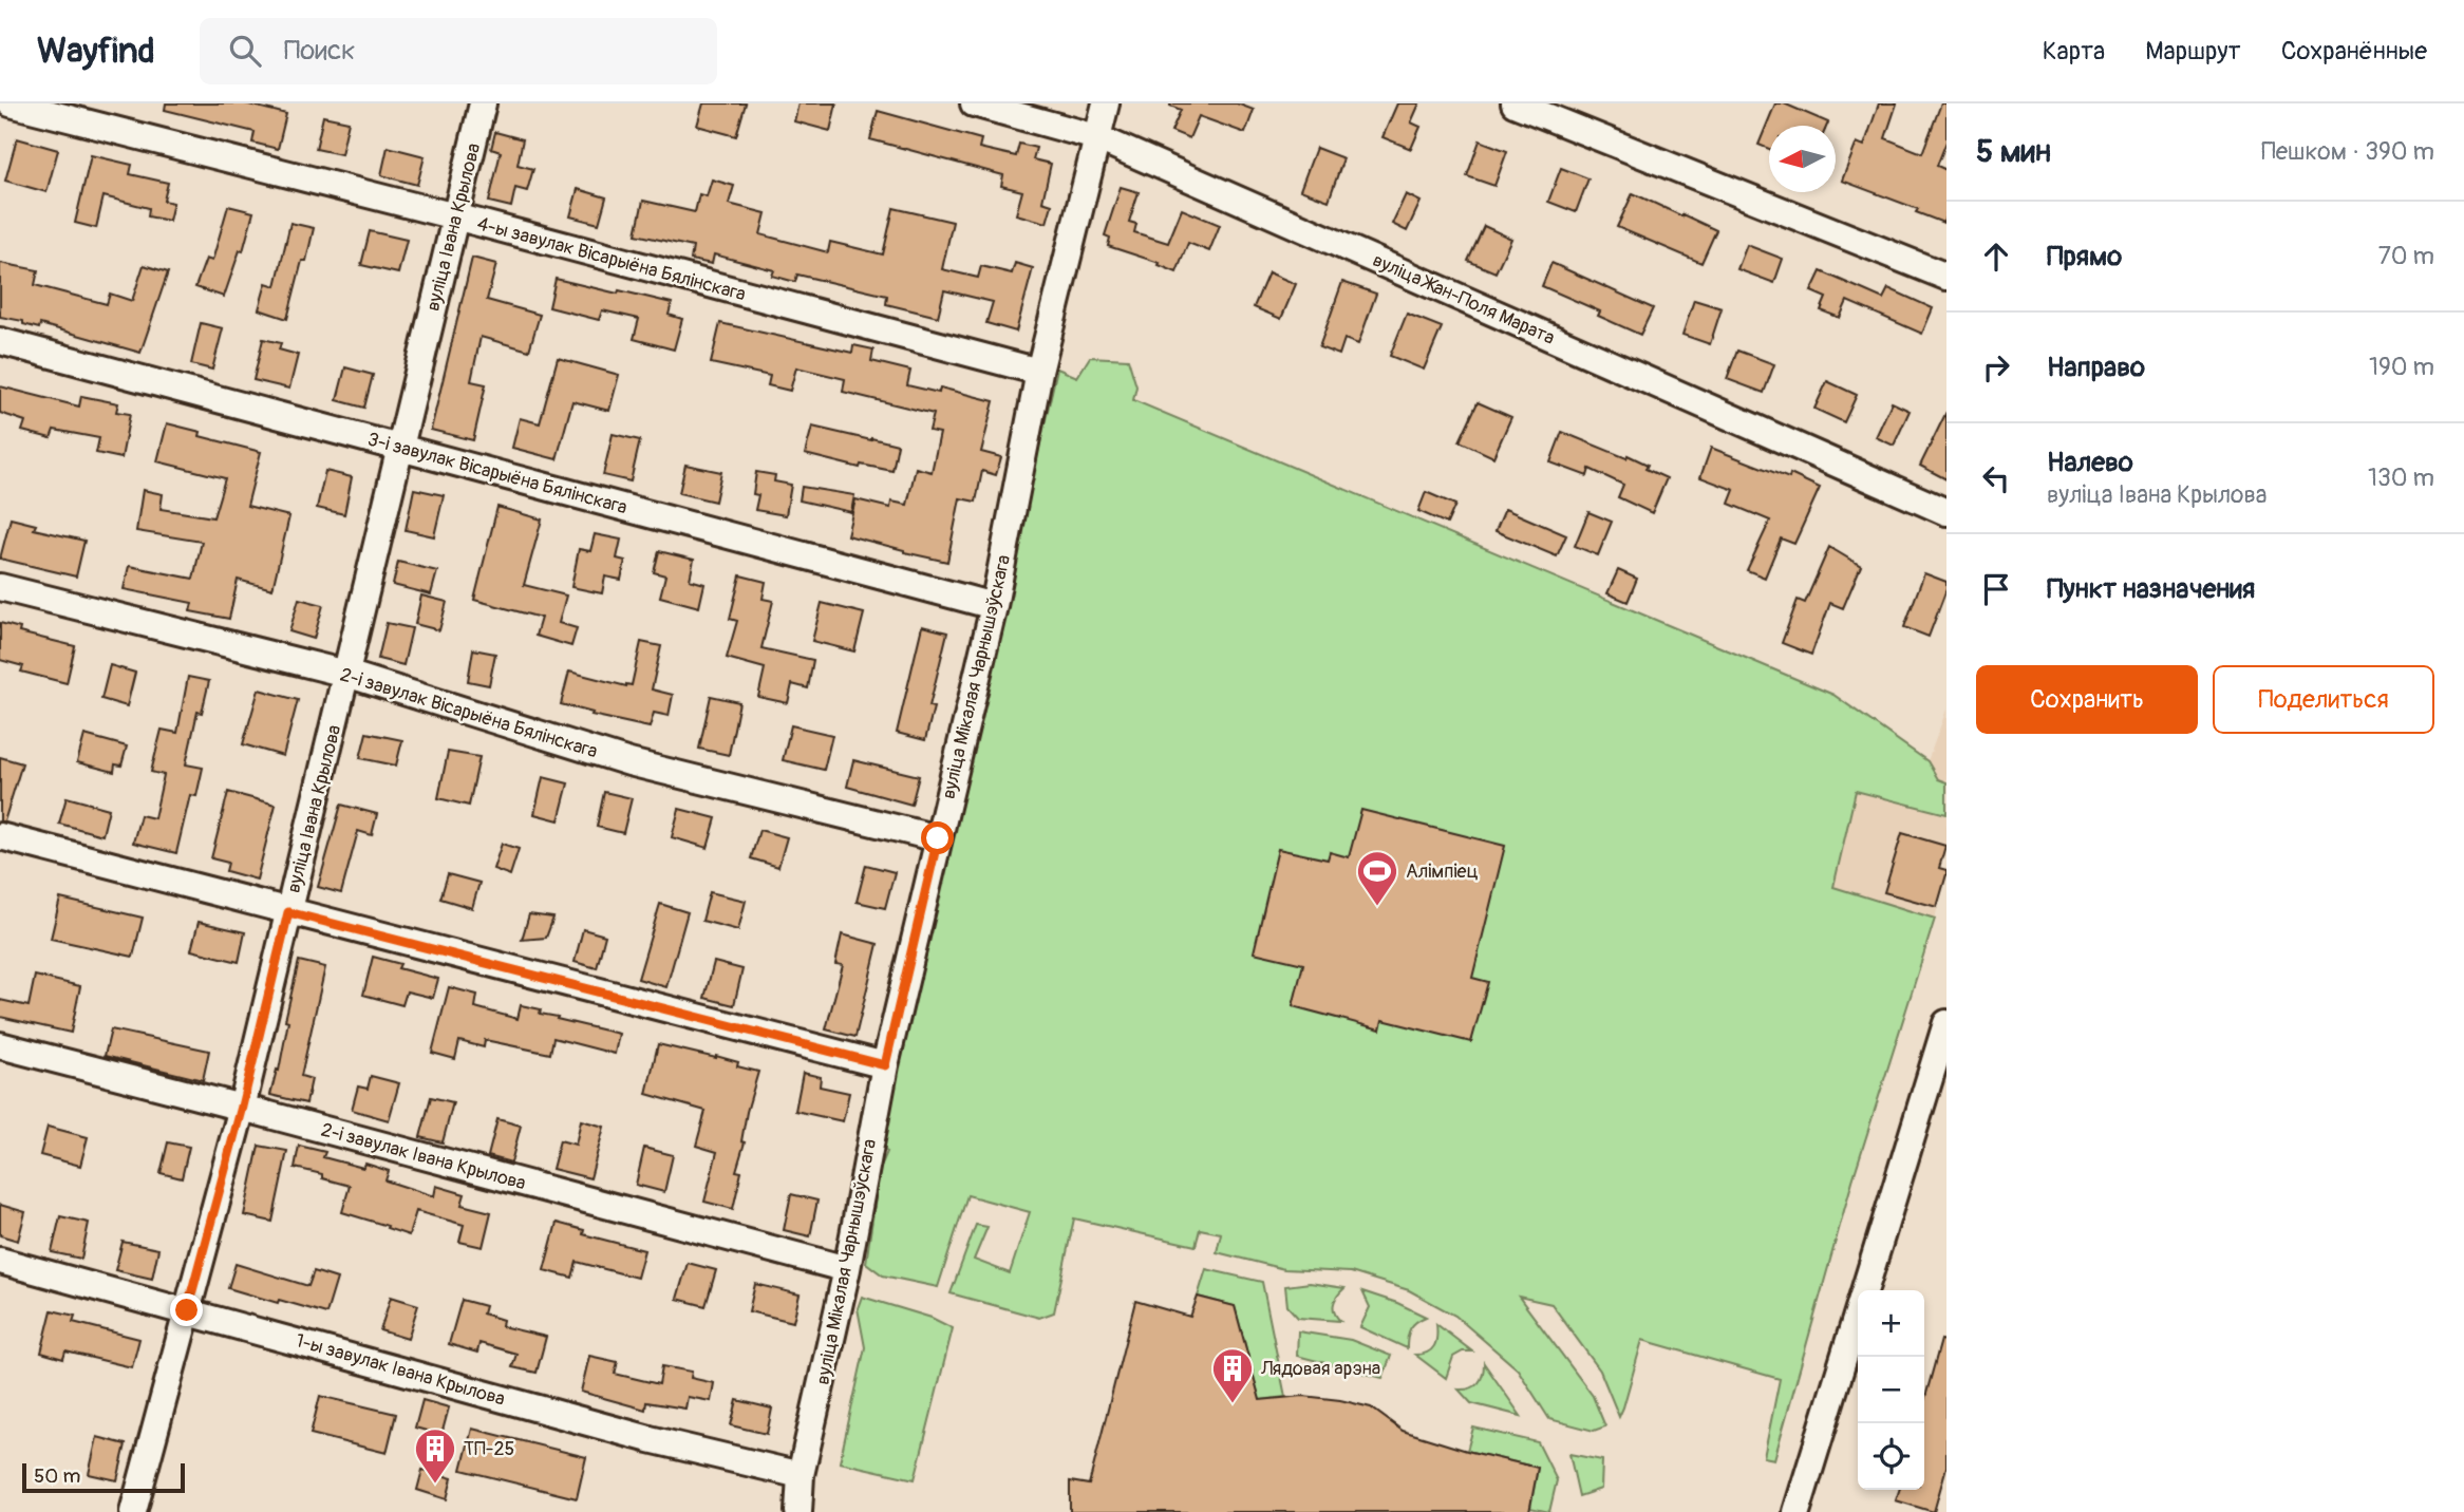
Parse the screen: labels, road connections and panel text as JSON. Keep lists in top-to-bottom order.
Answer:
{
  "streets": {
    "street": [
      "вуліца Івана Крылова",
      "4-ы завулак Вісарыёна Бялінскага",
      "вуліца Жан-Поля Марата",
      "3-і завулак Вісарыёна Бялінскага",
      "вуліца Мікалая Чарнышэўскага",
      "2-і завулак Вісарыёна Бялінскага",
      "2-і завулак Івана Крылова",
      "1-ы завулак Івана Крылова"
    ]
  },
  "crossings": [
    ["вуліца Івана Крылова", "4-ы завулак Вісарыёна Бялінскага"],
    ["вуліца Івана Крылова", "3-і завулак Вісарыёна Бялінскага"],
    ["вуліца Івана Крылова", "2-і завулак Вісарыёна Бялінскага"],
    ["вуліца Івана Крылова", "2-і завулак Івана Крылова"],
    ["вуліца Івана Крылова", "1-ы завулак Івана Крылова"],
    ["4-ы завулак Вісарыёна Бялінскага", "вуліца Мікалая Чарнышэўскага"],
    ["вуліца Жан-Поля Марата", "вуліца Мікалая Чарнышэўскага"],
    ["3-і завулак Вісарыёна Бялінскага", "вуліца Мікалая Чарнышэўскага"],
    ["вуліца Мікалая Чарнышэўскага", "2-і завулак Вісарыёна Бялінскага"],
    ["вуліца Мікалая Чарнышэўскага", "2-і завулак Івана Крылова"],
    ["вуліца Мікалая Чарнышэўскага", "1-ы завулак Івана Крылова"]
  ],
  "places": {
    "sports": ["Алімпіец"],
    "building": ["Лядовая арэна", "ТП-25"]
  },
  "scale_bar": "50 m",
  "north": "left",
  "page": {
    "header": "Wayfind",
    "search": "Поиск",
    "nav": ["Карта", "Маршрут", "Сохранённые"],
    "heading": ["5 мин", "Пешком · 390 m"],
    "list": [
      ["Прямо", "70 m"],
      ["Направо", "190 m"],
      ["Налево", "вуліца Івана Крылова", "130 m"],
      "Пункт назначения"
    ],
    "buttons": ["Сохранить", "Поделиться"],
    "map_buttons": ["+", "−"],
    "scale": "50 m"
  }
}
